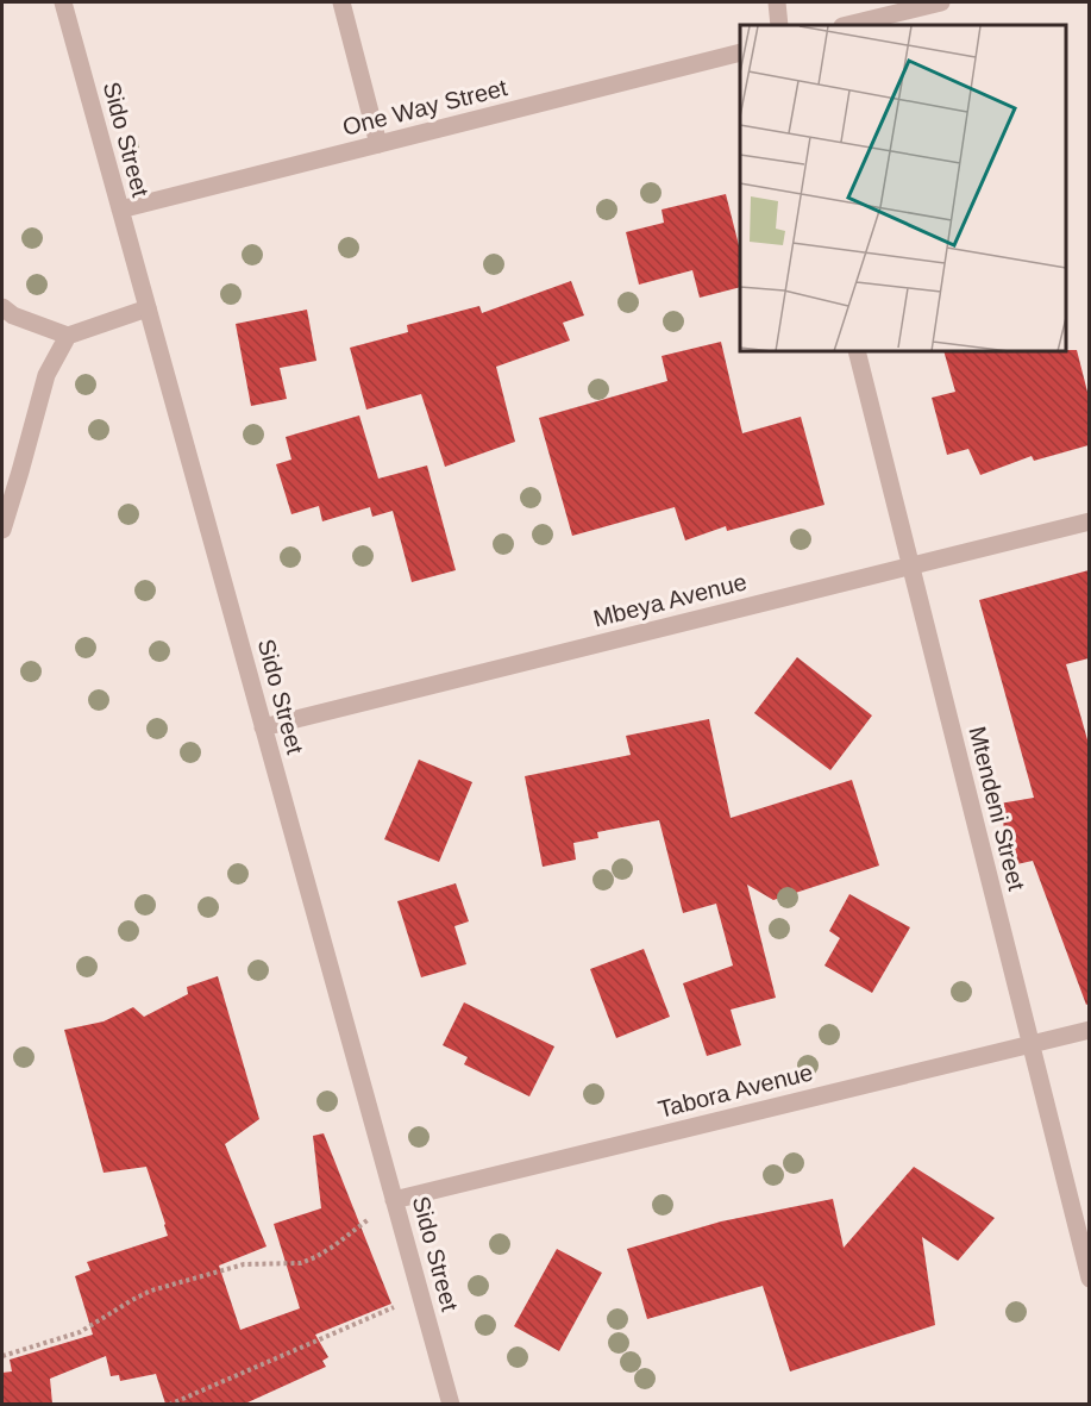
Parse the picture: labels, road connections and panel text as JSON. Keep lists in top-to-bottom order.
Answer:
{
  "streets": {
    "street": [
      "One Way Street",
      "Sido Street",
      "Mbeya Avenue",
      "Mtendeni Street",
      "Tabora Avenue"
    ]
  },
  "crossings": [
    ["One Way Street", "Sido Street"],
    ["Sido Street", "Mbeya Avenue"],
    ["Sido Street", "Tabora Avenue"],
    ["Mbeya Avenue", "Mtendeni Street"],
    ["Mtendeni Street", "Tabora Avenue"]
  ]
}
